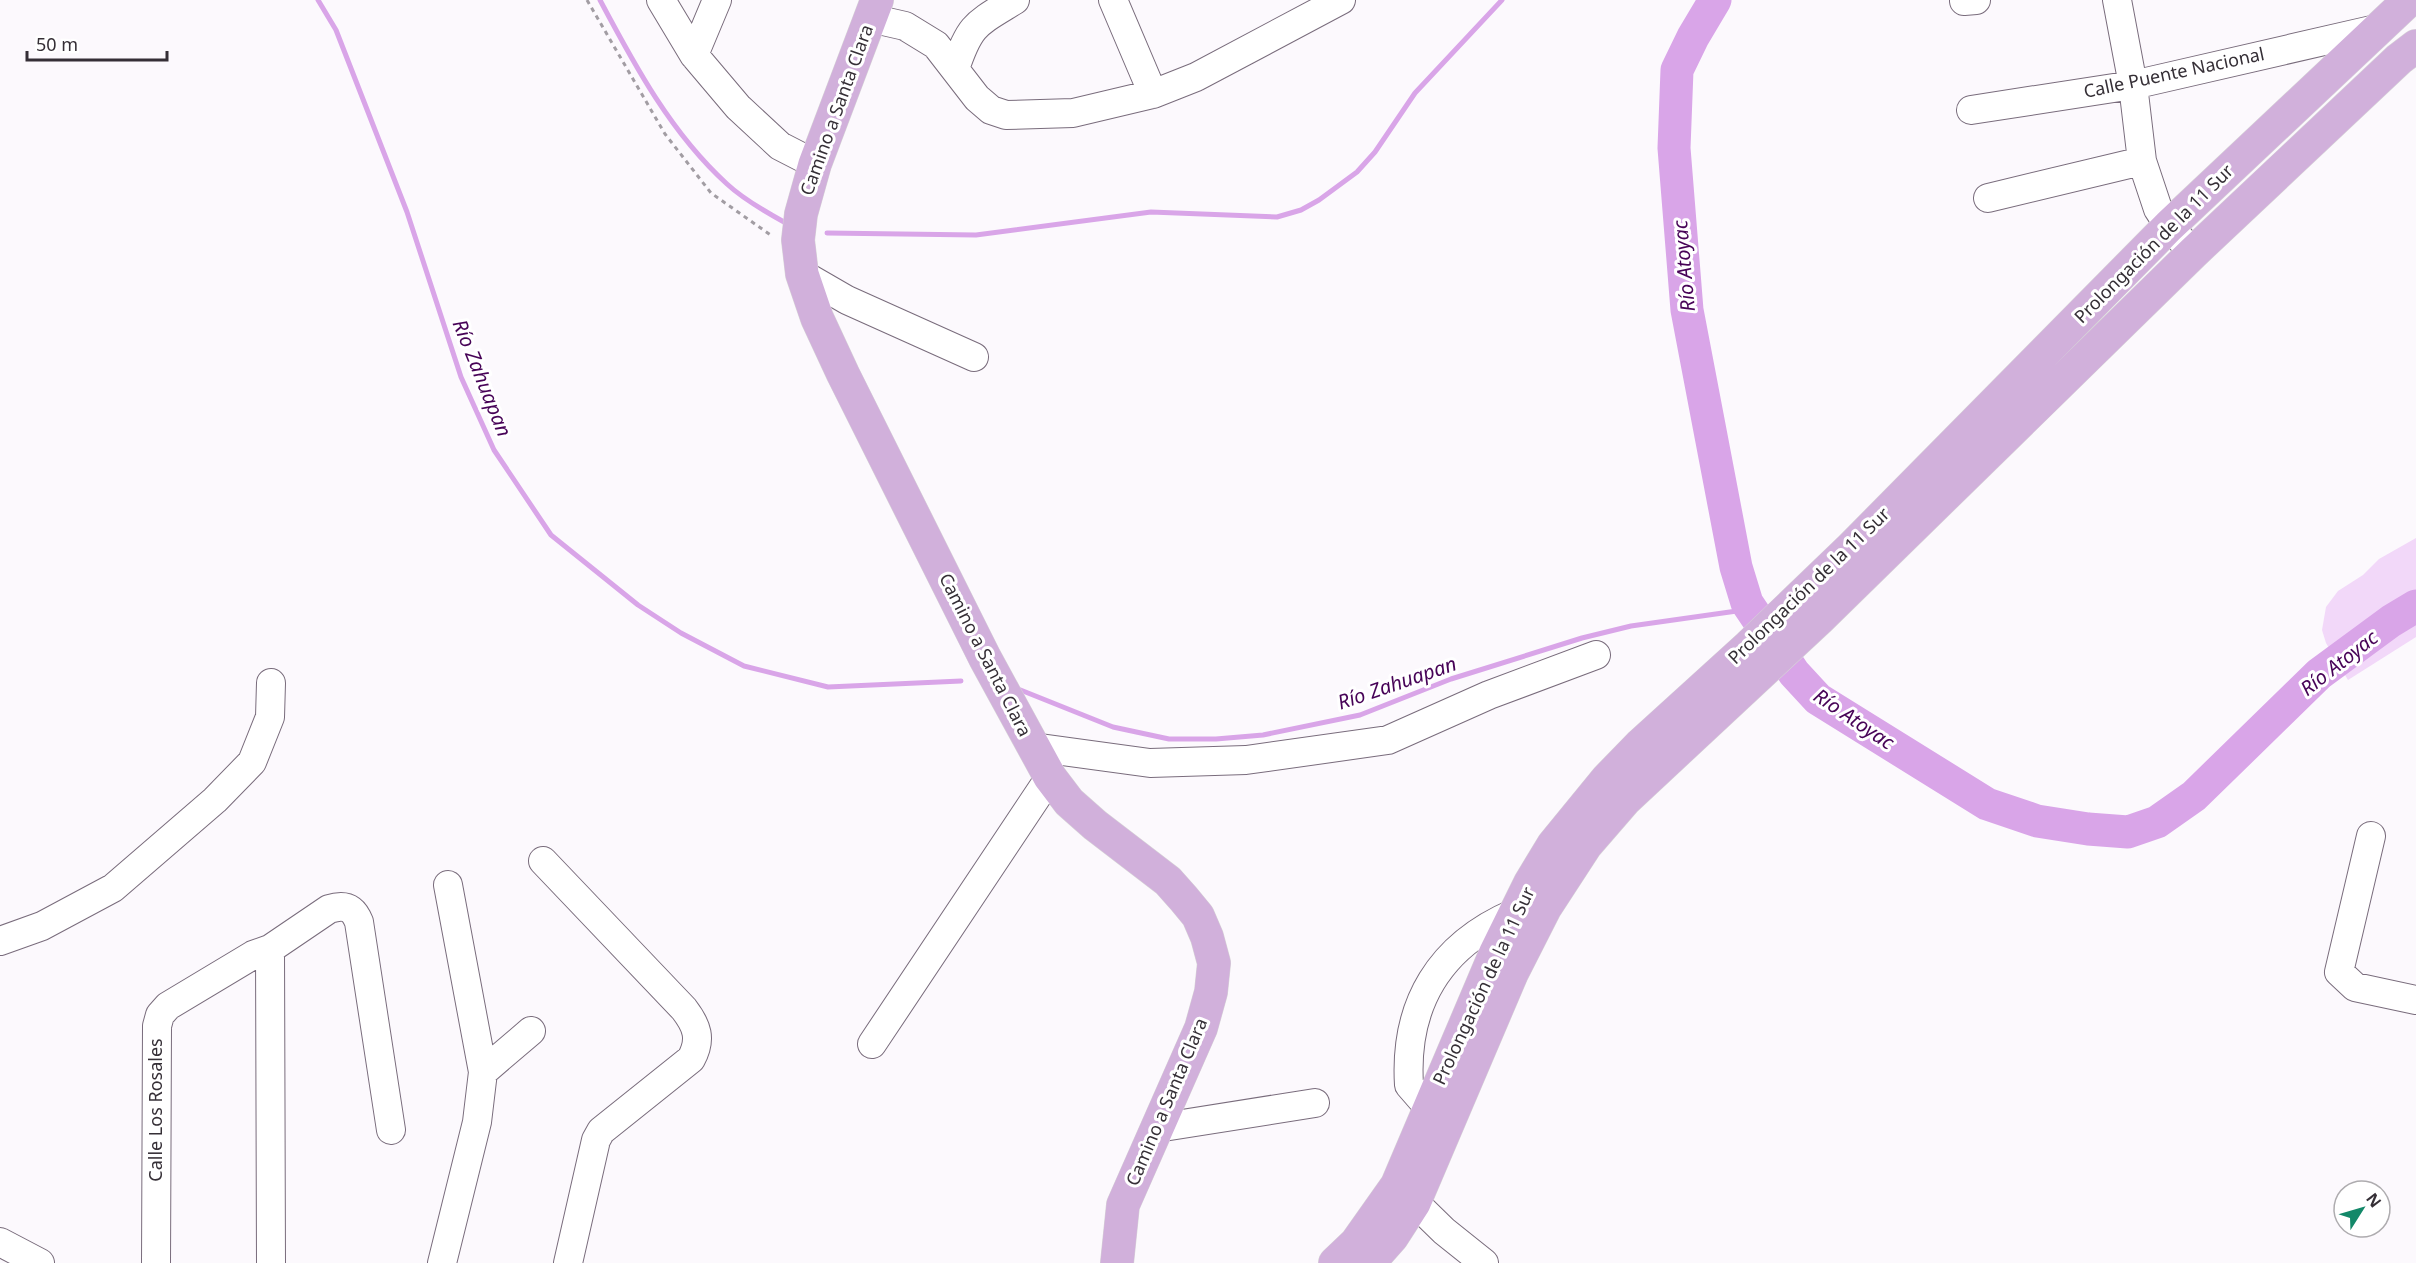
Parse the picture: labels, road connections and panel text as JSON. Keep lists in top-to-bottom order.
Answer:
{
  "streets": {
    "main road": ["Camino a Santa Clara", "Prolongación de la 11 Sur"],
    "street": ["Calle Puente Nacional", "Calle Los Rosales"]
  },
  "crossings": [
    ["Calle Puente Nacional", "Prolongación de la 11 Sur"]
  ],
  "water": ["Río Atoyac", "Río Zahuapan"],
  "scale_bar": "50 m",
  "north": "top right"
}
